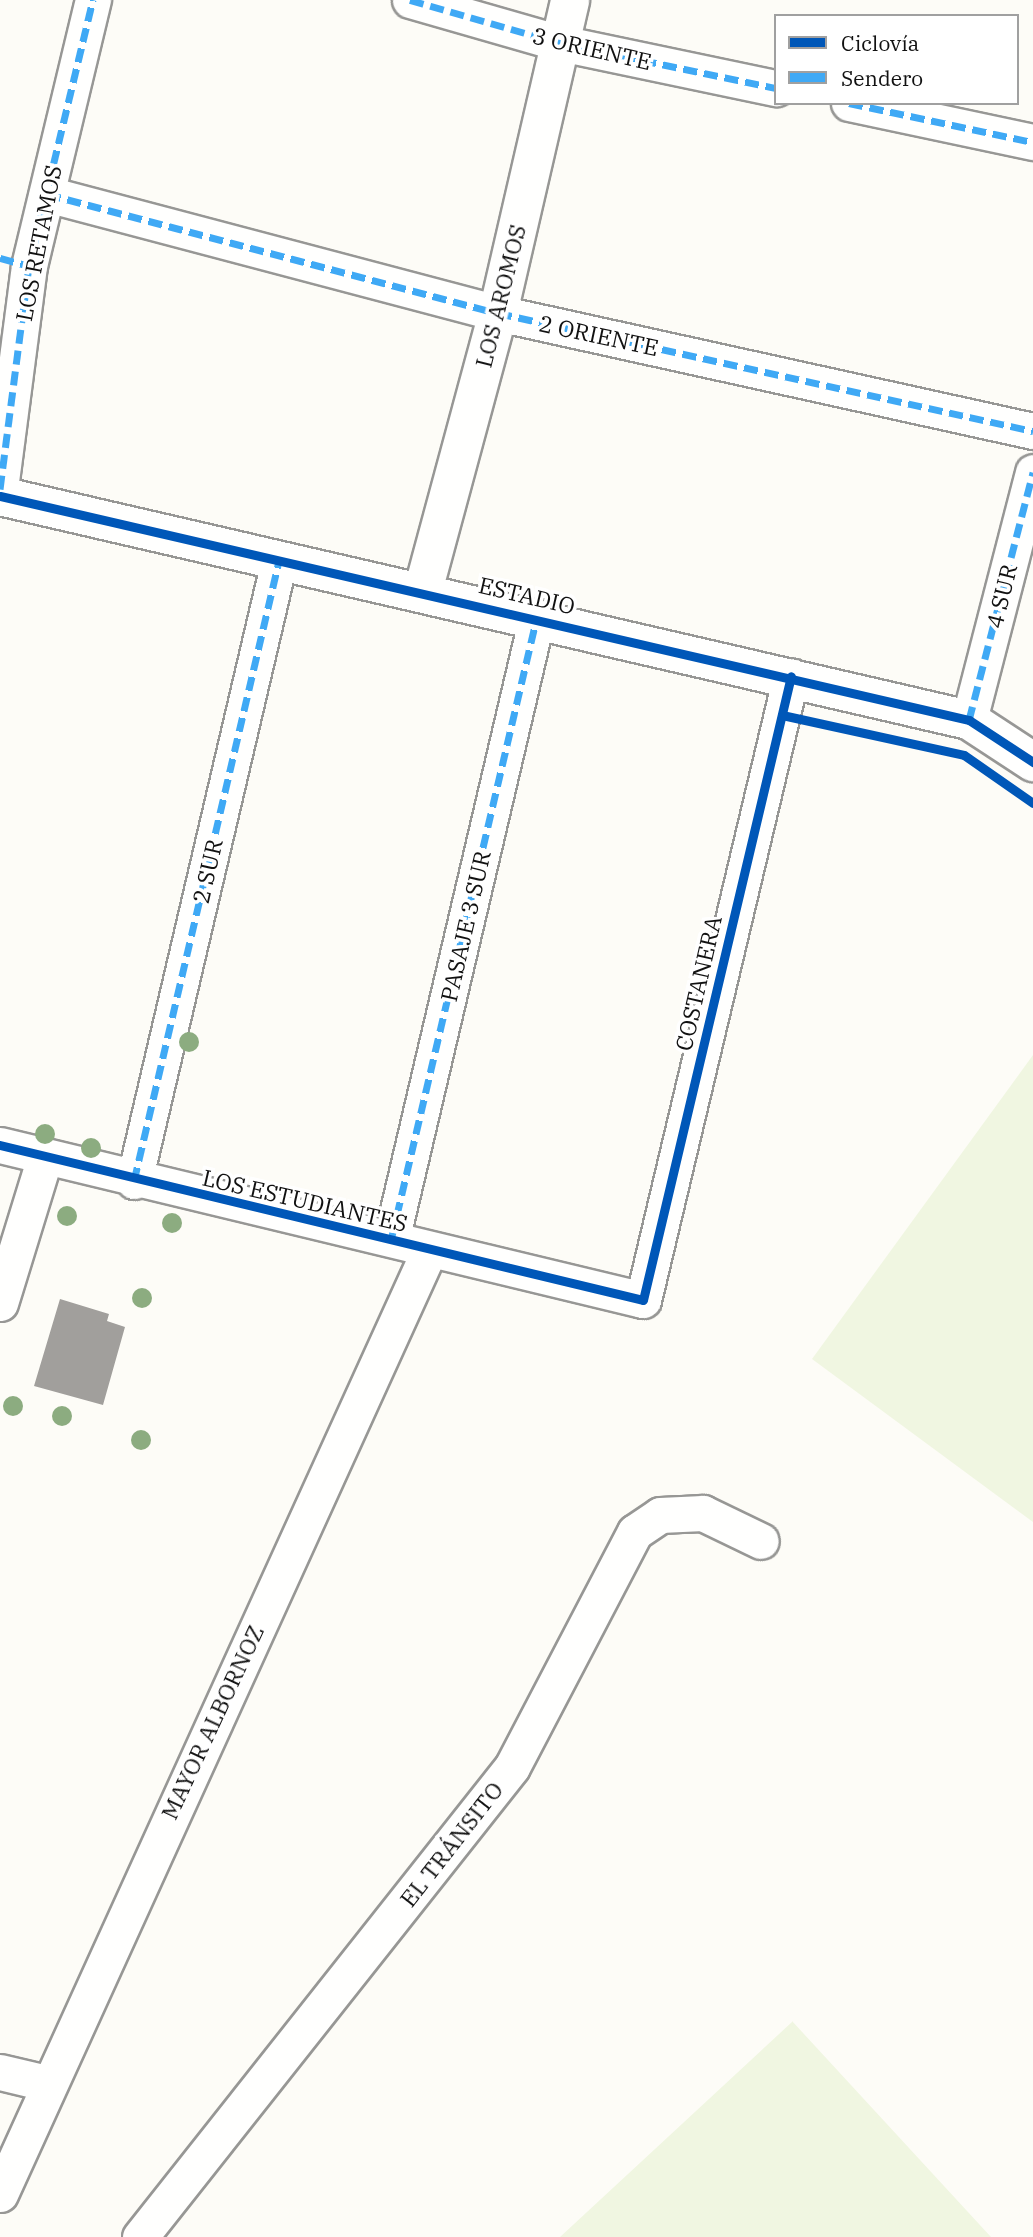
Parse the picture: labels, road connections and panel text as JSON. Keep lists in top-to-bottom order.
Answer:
{
  "streets": {
    "street": [
      "3 ORIENTE",
      "LOS RETAMOS",
      "LOS AROMOS",
      "2 ORIENTE",
      "ESTADIO",
      "4 SUR",
      "2 SUR",
      "PASAJE 3 SUR",
      "COSTANERA",
      "LOS ESTUDIANTES",
      "MAYOR ALBORNOZ",
      "EL TRÁNSITO"
    ]
  },
  "crossings": [
    ["3 ORIENTE", "LOS AROMOS"],
    ["LOS RETAMOS", "2 ORIENTE"],
    ["LOS AROMOS", "2 ORIENTE"],
    ["LOS AROMOS", "ESTADIO"],
    ["ESTADIO", "4 SUR"],
    ["ESTADIO", "2 SUR"],
    ["ESTADIO", "PASAJE 3 SUR"],
    ["ESTADIO", "COSTANERA"],
    ["2 SUR", "LOS ESTUDIANTES"],
    ["PASAJE 3 SUR", "LOS ESTUDIANTES"],
    ["COSTANERA", "LOS ESTUDIANTES"],
    ["LOS ESTUDIANTES", "MAYOR ALBORNOZ"]
  ],
  "legend": ["Ciclovía", "Sendero"]
}
